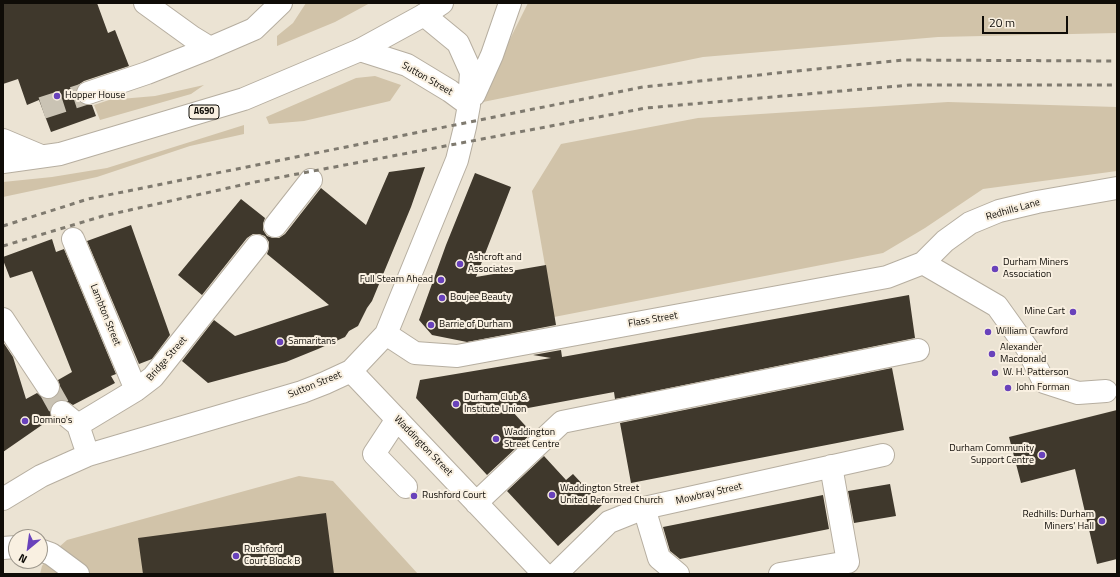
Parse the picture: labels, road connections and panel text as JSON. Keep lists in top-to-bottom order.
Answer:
{
  "streets": {
    "main road": [
      "Sutton Street",
      "A690",
      "Redhills Lane",
      "Lambton Street",
      "Flass Street",
      "Bridge Street",
      "Waddington Street",
      "Mowbray Street"
    ]
  },
  "crossings": [
    ["Sutton Street", "A690"],
    ["Sutton Street", "Flass Street"],
    ["Sutton Street", "Bridge Street"],
    ["Sutton Street", "Waddington Street"],
    ["Redhills Lane", "Flass Street"],
    ["Lambton Street", "Bridge Street"]
  ],
  "places": [
    "Hopper House",
    "Ashcroft and Associates",
    "Durham Miners Association",
    "Full Steam Ahead",
    "Boujee Beauty",
    "Mine Cart",
    "Barrie of Durham",
    "William Crawford",
    "Samaritans",
    "Alexander Macdonald",
    "W. H. Patterson",
    "John Forman",
    "Durham Club & Institute Union",
    "Domino's",
    "Waddington Street Centre",
    "Durham Community Support Centre",
    "Waddington Street United Reformed Church",
    "Rushford Court",
    "Redhills: Durham Miners' Hall",
    "Rushford Court Block B"
  ],
  "scale_bar": "20 m",
  "north": "bottom left"
}
